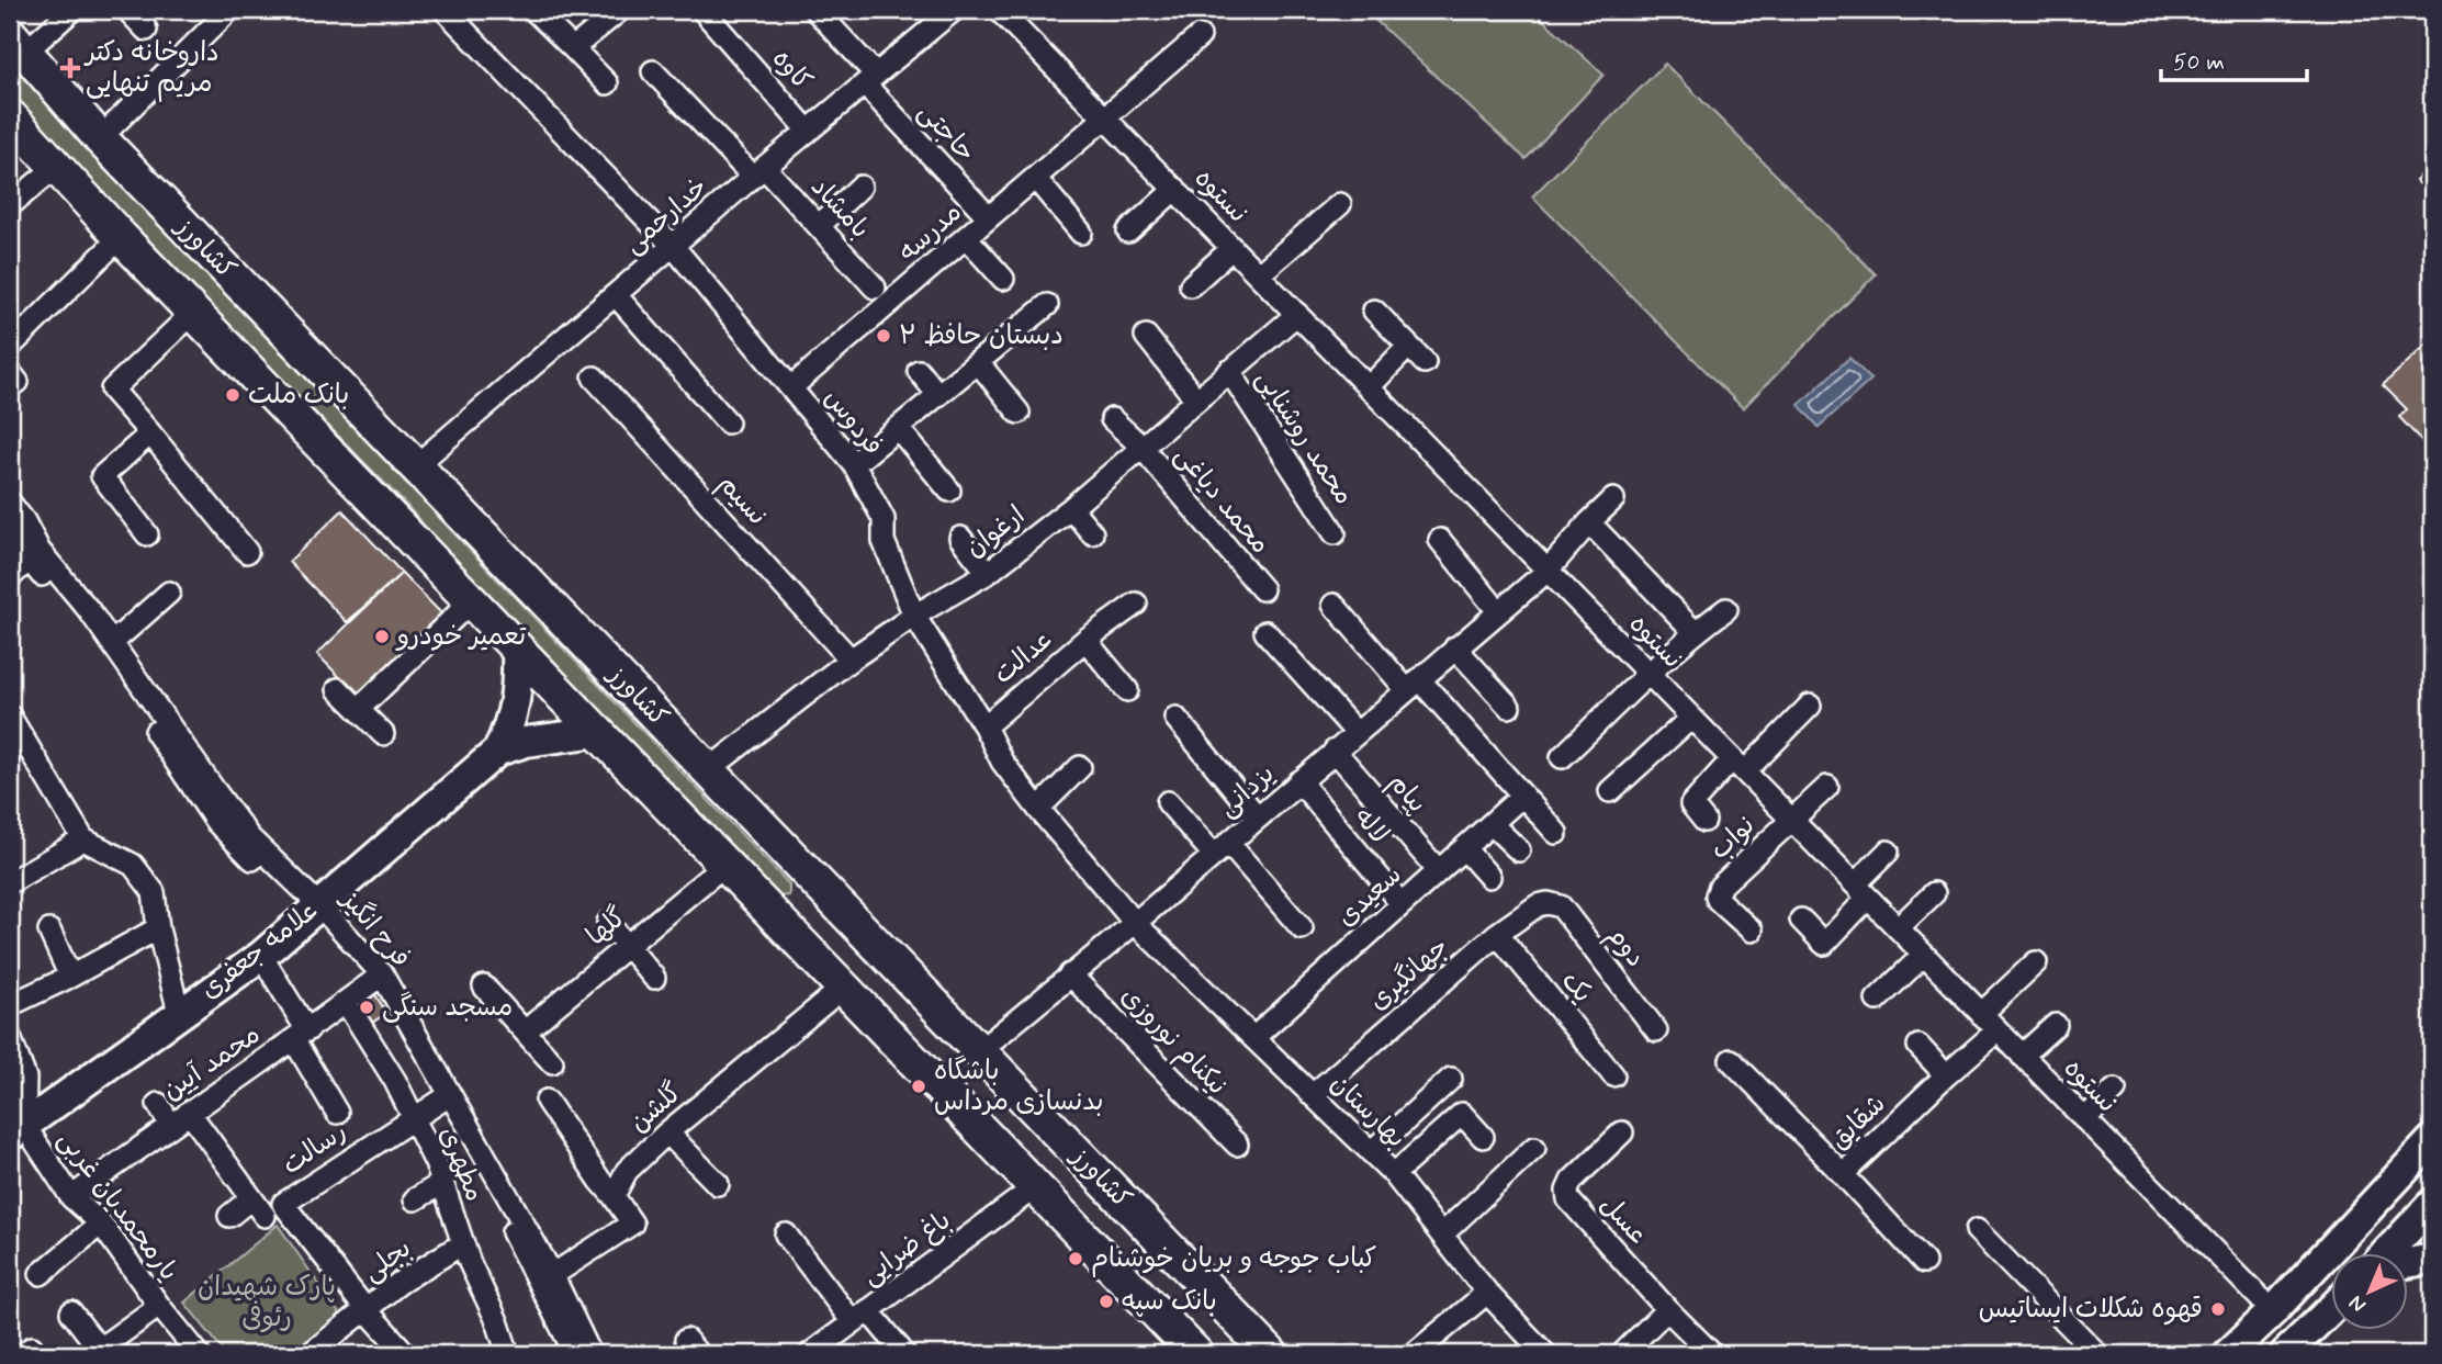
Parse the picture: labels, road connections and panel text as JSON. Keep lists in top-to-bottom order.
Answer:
{
  "streets": {
    "main road": ["کشاورز", "علامه جعفری"],
    "street": [
      "کاوه",
      "حاجتی",
      "نستوه",
      "بامشاد",
      "خدارحمی",
      "مدرسه",
      "فردوس",
      "محمد روشنایی",
      "نسیم",
      "محمد دیاغی",
      "ارغوان",
      "عدالت",
      "یزدانی",
      "پیام",
      "لاله",
      "نواب",
      "سعیدی",
      "گلها",
      "فرح انگیز",
      "دوم",
      "جهانگیری",
      "یک",
      "نیکنام نوروزی",
      "محمد آیین",
      "گلشن",
      "بهارستان",
      "شقایق",
      "رسالت",
      "مطهری",
      "یارمحمدیان غربی",
      "عسل",
      "باغ ضرایی",
      "بجلی"
    ]
  },
  "crossings": [
    ["کاوه", "خدارحمی"],
    ["حاجتی", "خدارحمی"],
    ["حاجتی", "مدرسه"],
    ["نستوه", "مدرسه"],
    ["نستوه", "ارغوان"],
    ["نستوه", "یزدانی"],
    ["نستوه", "نواب"],
    ["نستوه", "شقایق"],
    ["بامشاد", "خدارحمی"],
    ["خدارحمی", "کشاورز"],
    ["خدارحمی", "فردوس"],
    ["مدرسه", "فردوس"],
    ["کشاورز", "ارغوان"],
    ["کشاورز", "یزدانی"],
    ["کشاورز", "گلها"],
    ["کشاورز", "علامه جعفری"],
    ["کشاورز", "گلشن"],
    ["کشاورز", "باغ ضرایی"],
    ["فردوس", "ارغوان"],
    ["فردوس", "عدالت"],
    ["فردوس", "یزدانی"],
    ["فردوس", "بهارستان"],
    ["محمد روشنایی", "ارغوان"],
    ["نسیم", "ارغوان"],
    ["محمد دیاغی", "ارغوان"],
    ["یزدانی", "پیام"],
    ["یزدانی", "لاله"],
    ["یزدانی", "نیکنام نوروزی"],
    ["یزدانی", "بهارستان"],
    ["پیام", "سعیدی"],
    ["لاله", "سعیدی"],
    ["سعیدی", "بهارستان"],
    ["فرح انگیز", "علامه جعفری"],
    ["فرح انگیز", "محمد آیین"],
    ["دوم", "جهانگیری"],
    ["علامه جعفری", "یارمحمدیان غربی"],
    ["جهانگیری", "یک"],
    ["جهانگیری", "بهارستان"],
    ["محمد آیین", "مطهری"],
    ["محمد آیین", "یارمحمدیان غربی"],
    ["رسالت", "مطهری"],
    ["رسالت", "بجلی"],
    ["مطهری", "بجلی"]
  ],
  "parks": ["پارک شهیدان رئوفی"],
  "places": {
    "health": ["داروخانه دکتر مریم تنهایی"],
    "other": [
      "دبستان حافظ ۲",
      "بانک ملت",
      "تعمیر خودرو",
      "مسجد سنگی",
      "باشگاه بدنسازی مرداس",
      "کباب جوجه و بریان خوشنام",
      "بانک سپه",
      "قهوه شکلات ایساتیس"
    ]
  },
  "scale_bar": "50 m",
  "north": "bottom left"
}
